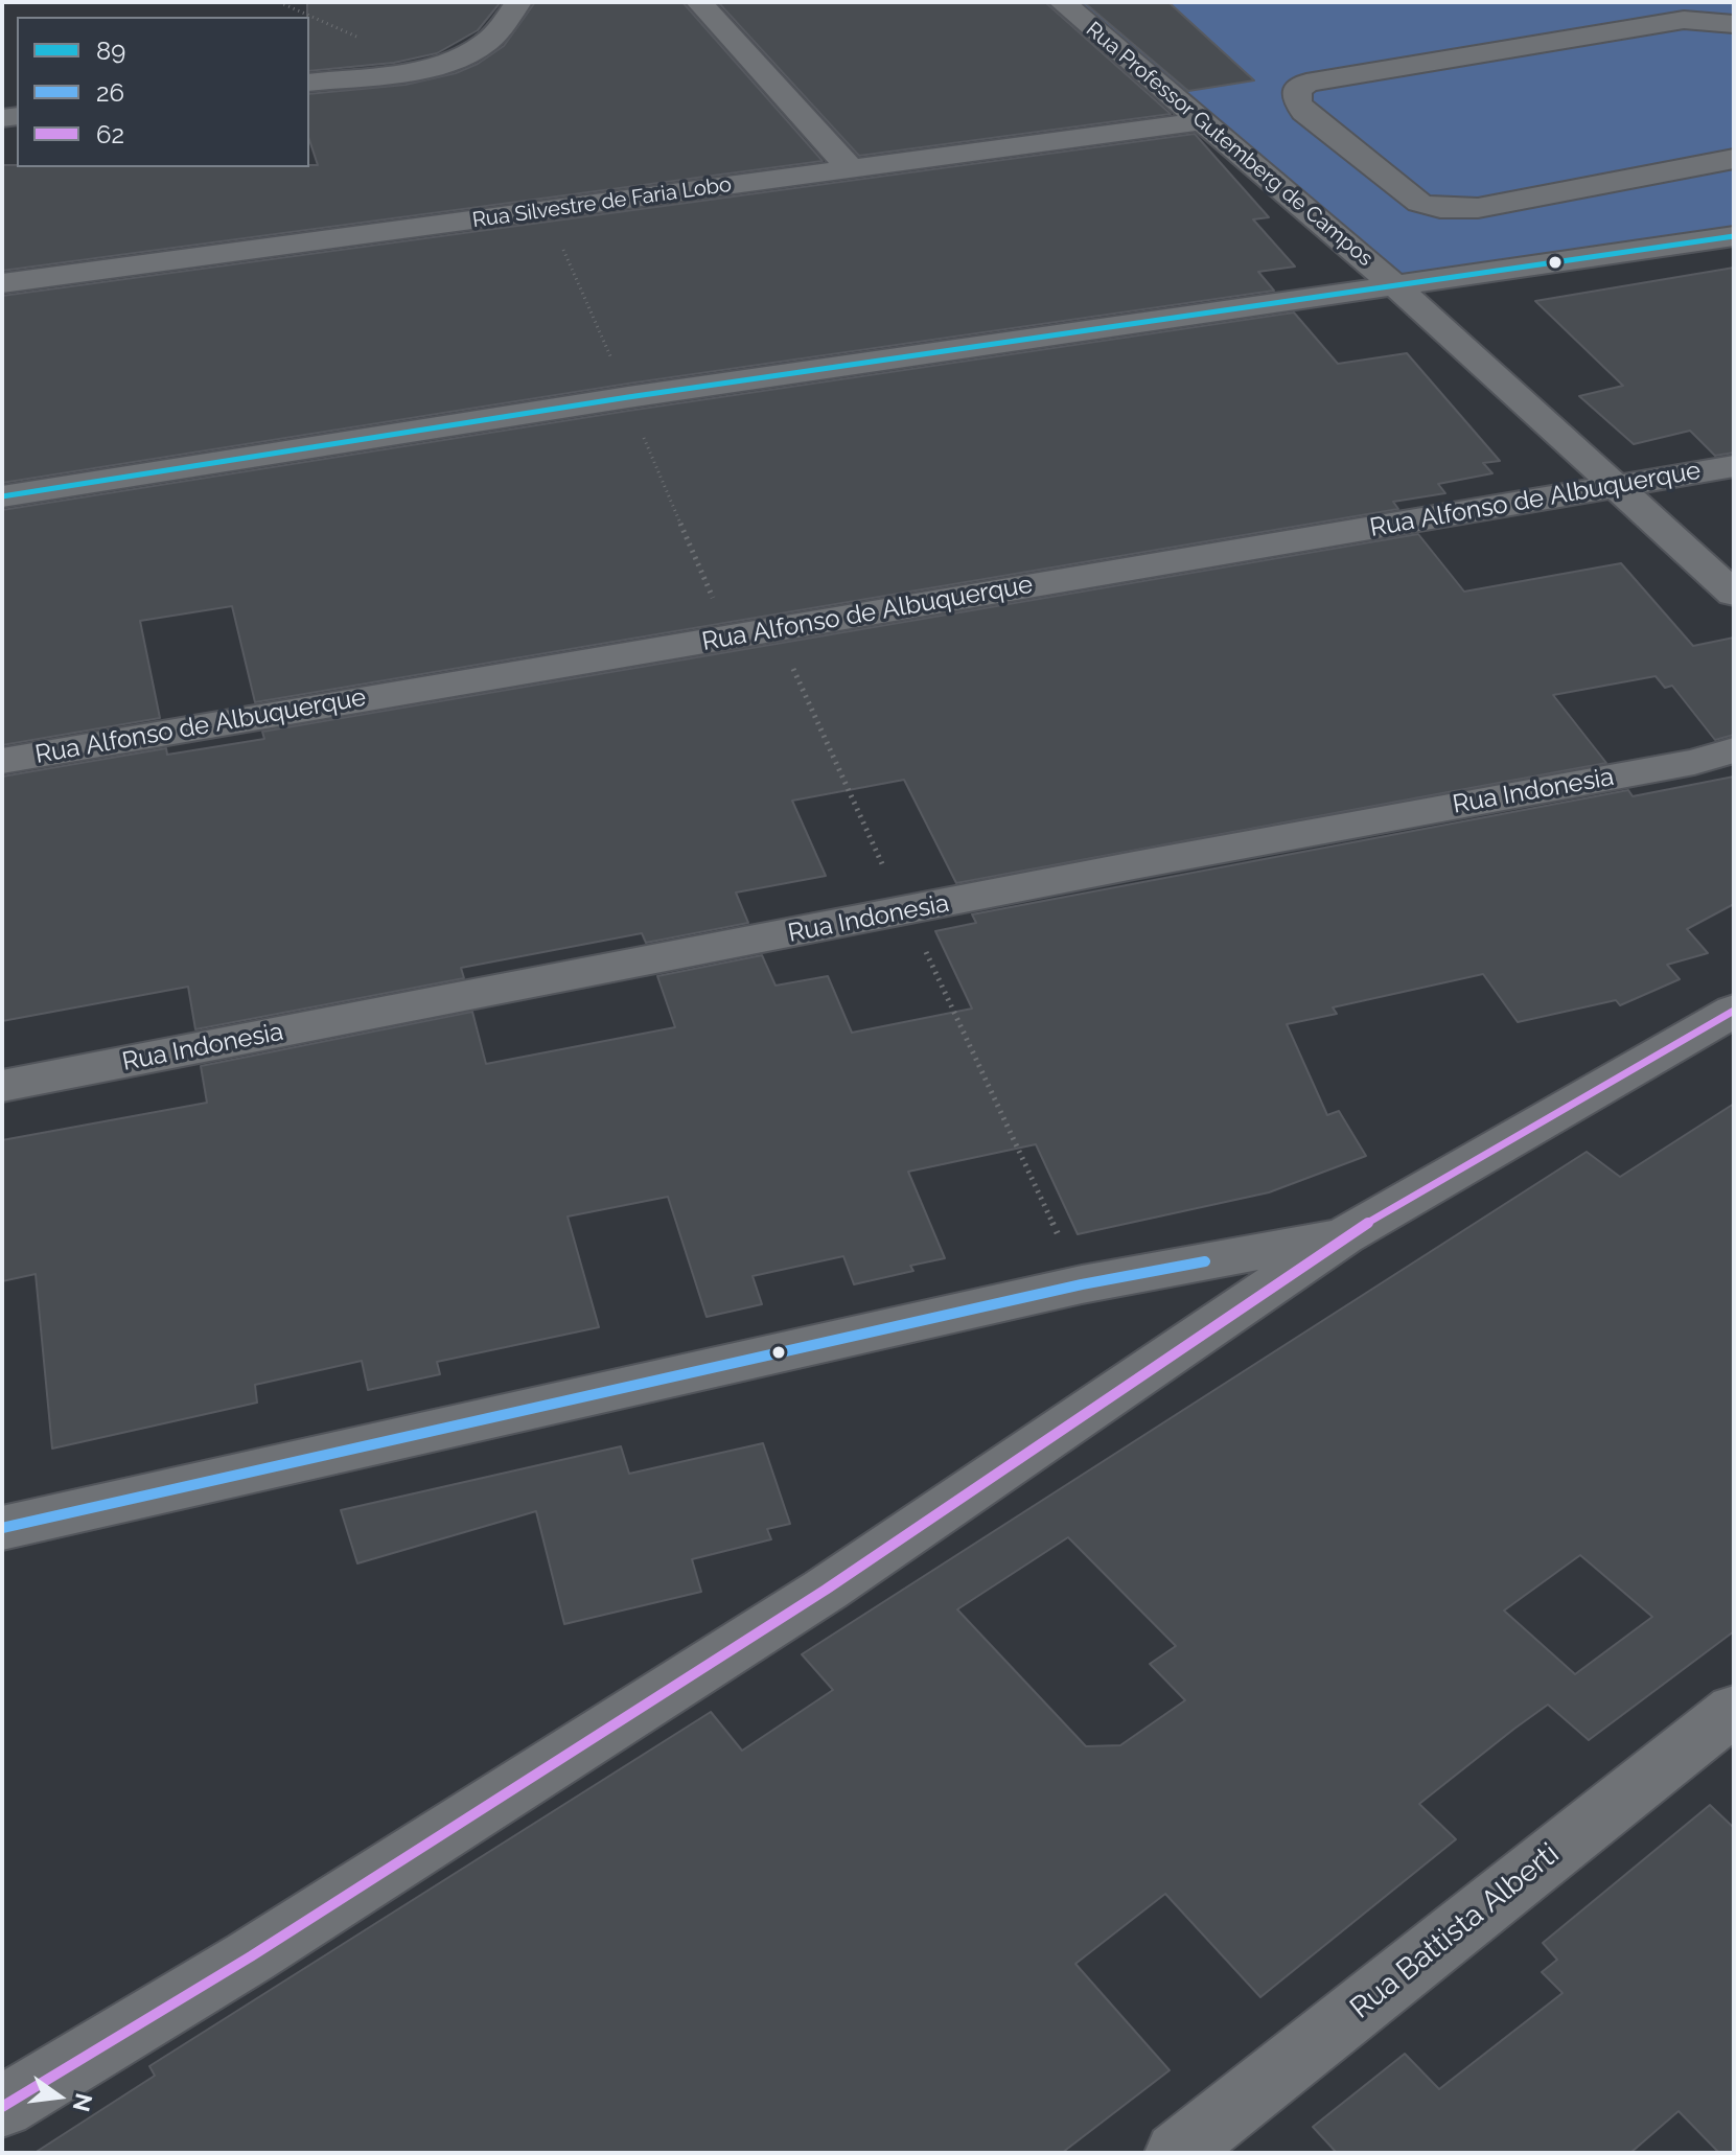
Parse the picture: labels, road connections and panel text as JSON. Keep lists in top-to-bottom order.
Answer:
{
  "streets": {
    "street": [
      "Rua Professor Gutemberg de Campos",
      "Rua Silvestre de Faria Lobo",
      "Rua Alfonso de Albuquerque",
      "Rua Indonesia",
      "Rua Battista Alberti"
    ]
  },
  "crossings": [
    ["Rua Professor Gutemberg de Campos", "Rua Silvestre de Faria Lobo"],
    ["Rua Professor Gutemberg de Campos", "Rua Alfonso de Albuquerque"]
  ],
  "lines": ["transit line 89", "transit line 62", "transit line 26"],
  "legend": ["89", "26", "62"],
  "north": "right"
}
